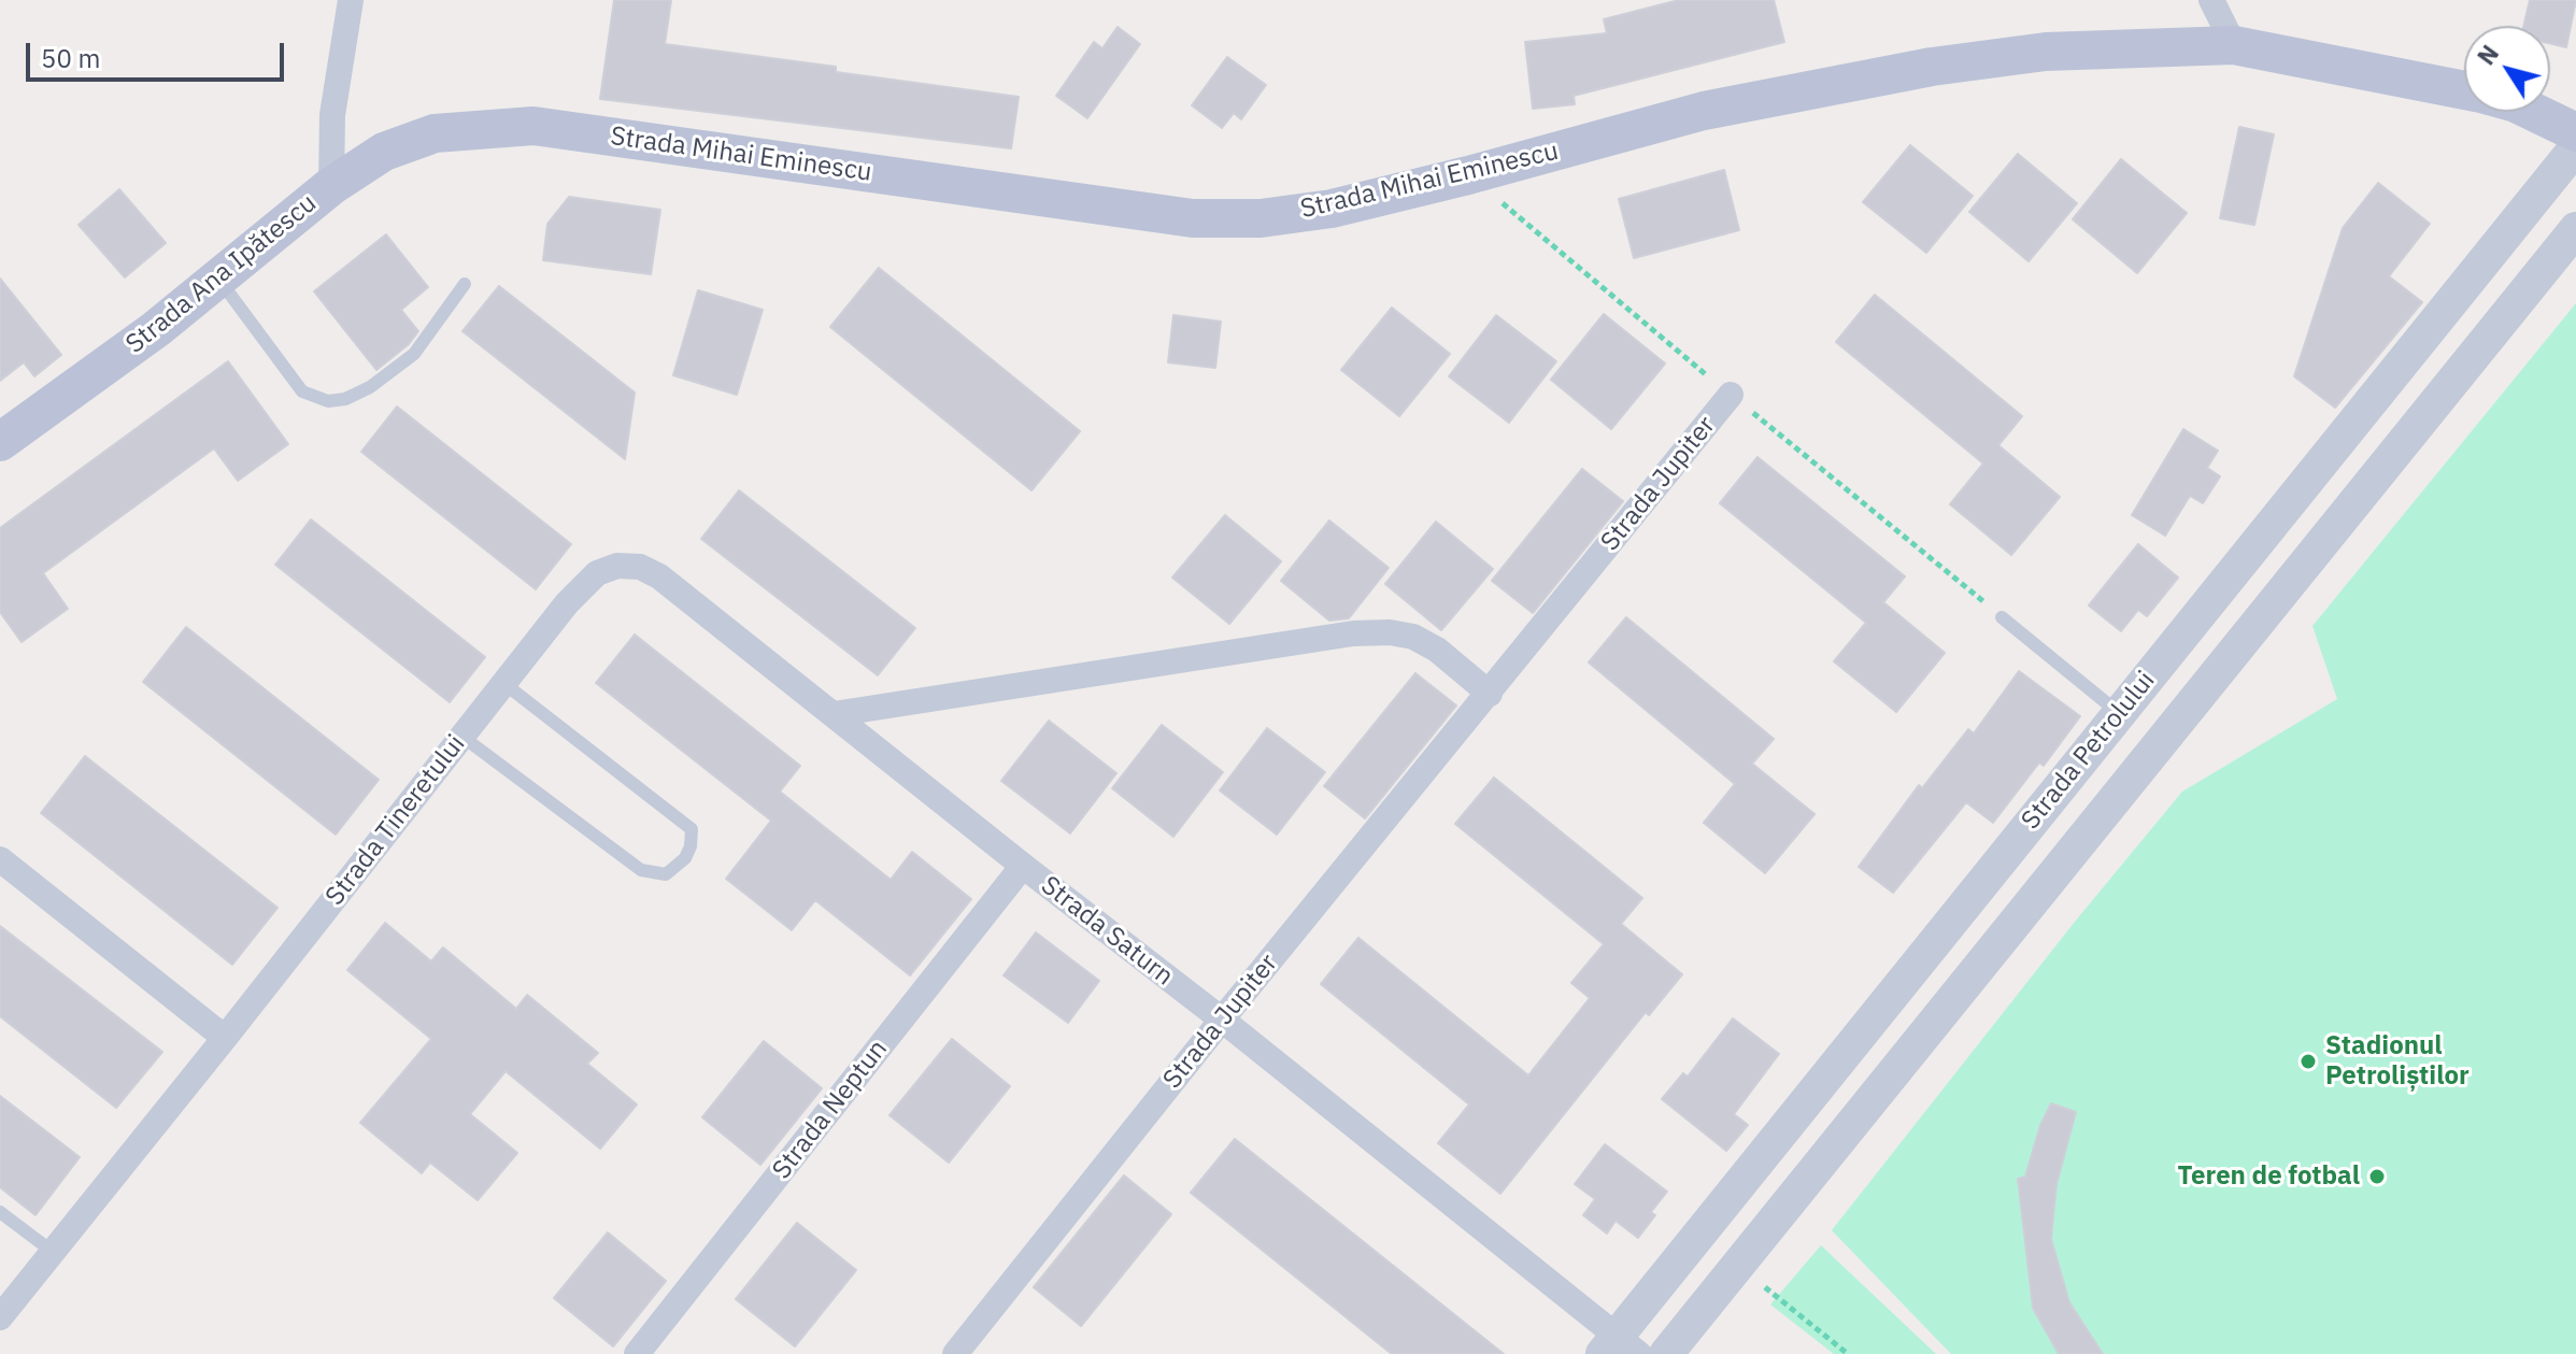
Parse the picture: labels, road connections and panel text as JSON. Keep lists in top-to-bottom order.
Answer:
{
  "streets": {
    "main road": ["Strada Mihai Eminescu", "Strada Ana Ipătescu"],
    "street": [
      "Strada Jupiter",
      "Strada Petrolului",
      "Strada Tineretului",
      "Strada Saturn",
      "Strada Neptun"
    ]
  },
  "crossings": [
    ["Strada Mihai Eminescu", "Strada Ana Ipătescu"],
    ["Strada Jupiter", "Strada Saturn"],
    ["Strada Petrolului", "Strada Saturn"],
    ["Strada Tineretului", "Strada Saturn"],
    ["Strada Saturn", "Strada Neptun"]
  ],
  "places": ["Stadionul Petroliștilor", "Teren de fotbal"],
  "scale_bar": "50 m",
  "north": "top left"
}
